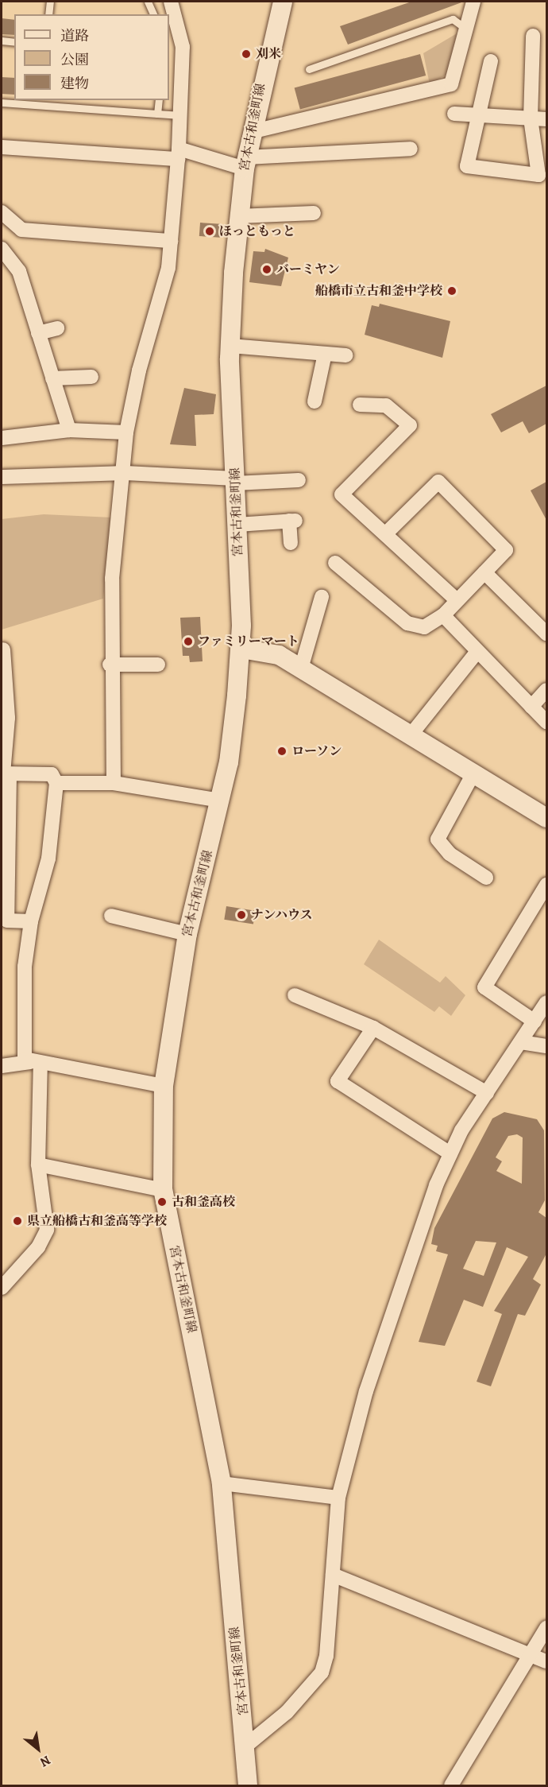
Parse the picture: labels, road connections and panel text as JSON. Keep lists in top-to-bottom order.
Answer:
{
  "streets": {
    "street": ["宮本古和釜町線"]
  },
  "places": [
    "刈米",
    "ほっともっと",
    "バーミヤン",
    "船橋市立古和釜中学校",
    "ファミリーマート",
    "ローソン",
    "ナンハウス",
    "古和釜高校",
    "県立船橋古和釜高等学校"
  ],
  "legend": ["道路", "公園", "建物"],
  "north": "bottom right"
}
